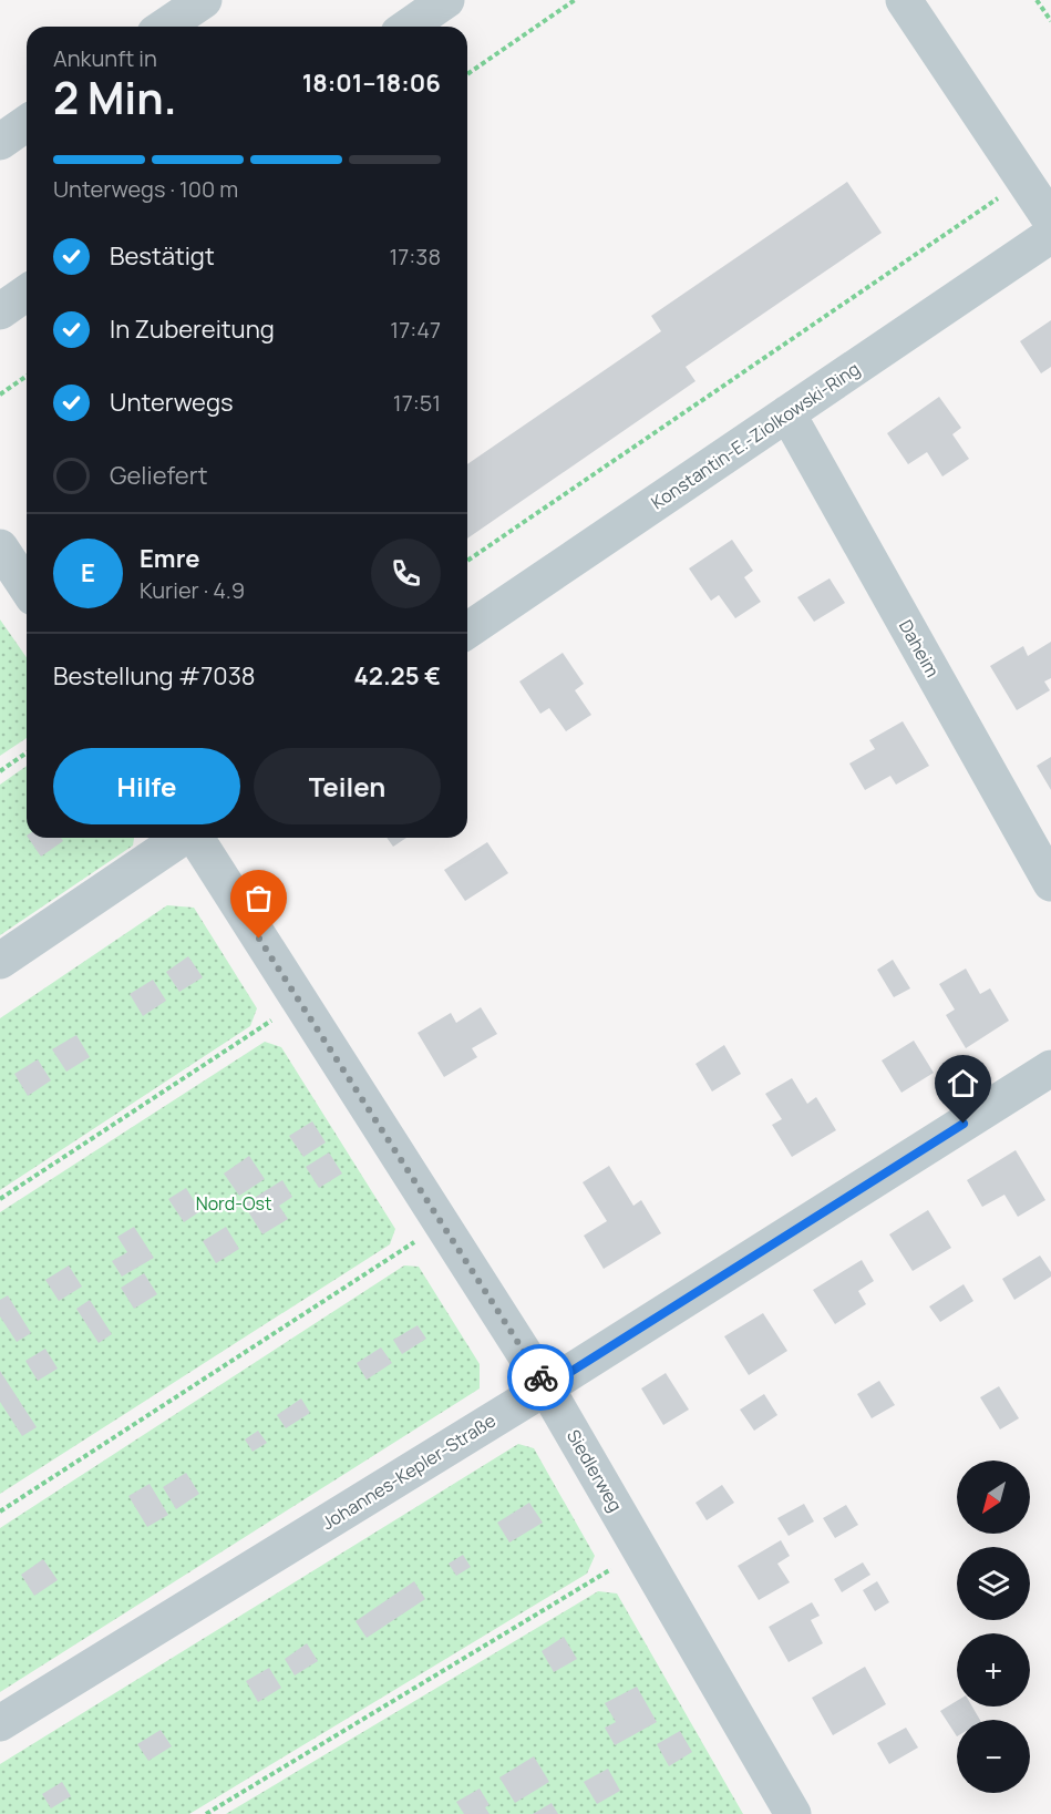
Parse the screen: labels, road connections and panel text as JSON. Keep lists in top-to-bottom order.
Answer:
{
  "streets": {
    "street": [
      "Konstantin-E.-Ziolkowski-Ring",
      "Daheim",
      "Siedlerweg",
      "Johannes-Kepler-Straße"
    ]
  },
  "crossings": [
    ["Konstantin-E.-Ziolkowski-Ring", "Daheim"],
    ["Siedlerweg", "Johannes-Kepler-Straße"]
  ],
  "parks": ["Nord-Ost"],
  "north": "bottom left",
  "page": {
    "heading": ["2 Min.", "Ankunft in", "18:01–18:06"],
    "panel": [
      "Emre",
      "Kurier · 4.9",
      "Bestellung #7038",
      "42.25 €"
    ],
    "bar": "Unterwegs · 100 m",
    "list": [
      ["Bestätigt", "17:38"],
      ["In Zubereitung", "17:47"],
      ["Unterwegs", "17:51"],
      "Geliefert"
    ],
    "round": "E",
    "buttons": ["Hilfe", "Teilen"],
    "map_buttons": ["+", "−"]
  }
}
